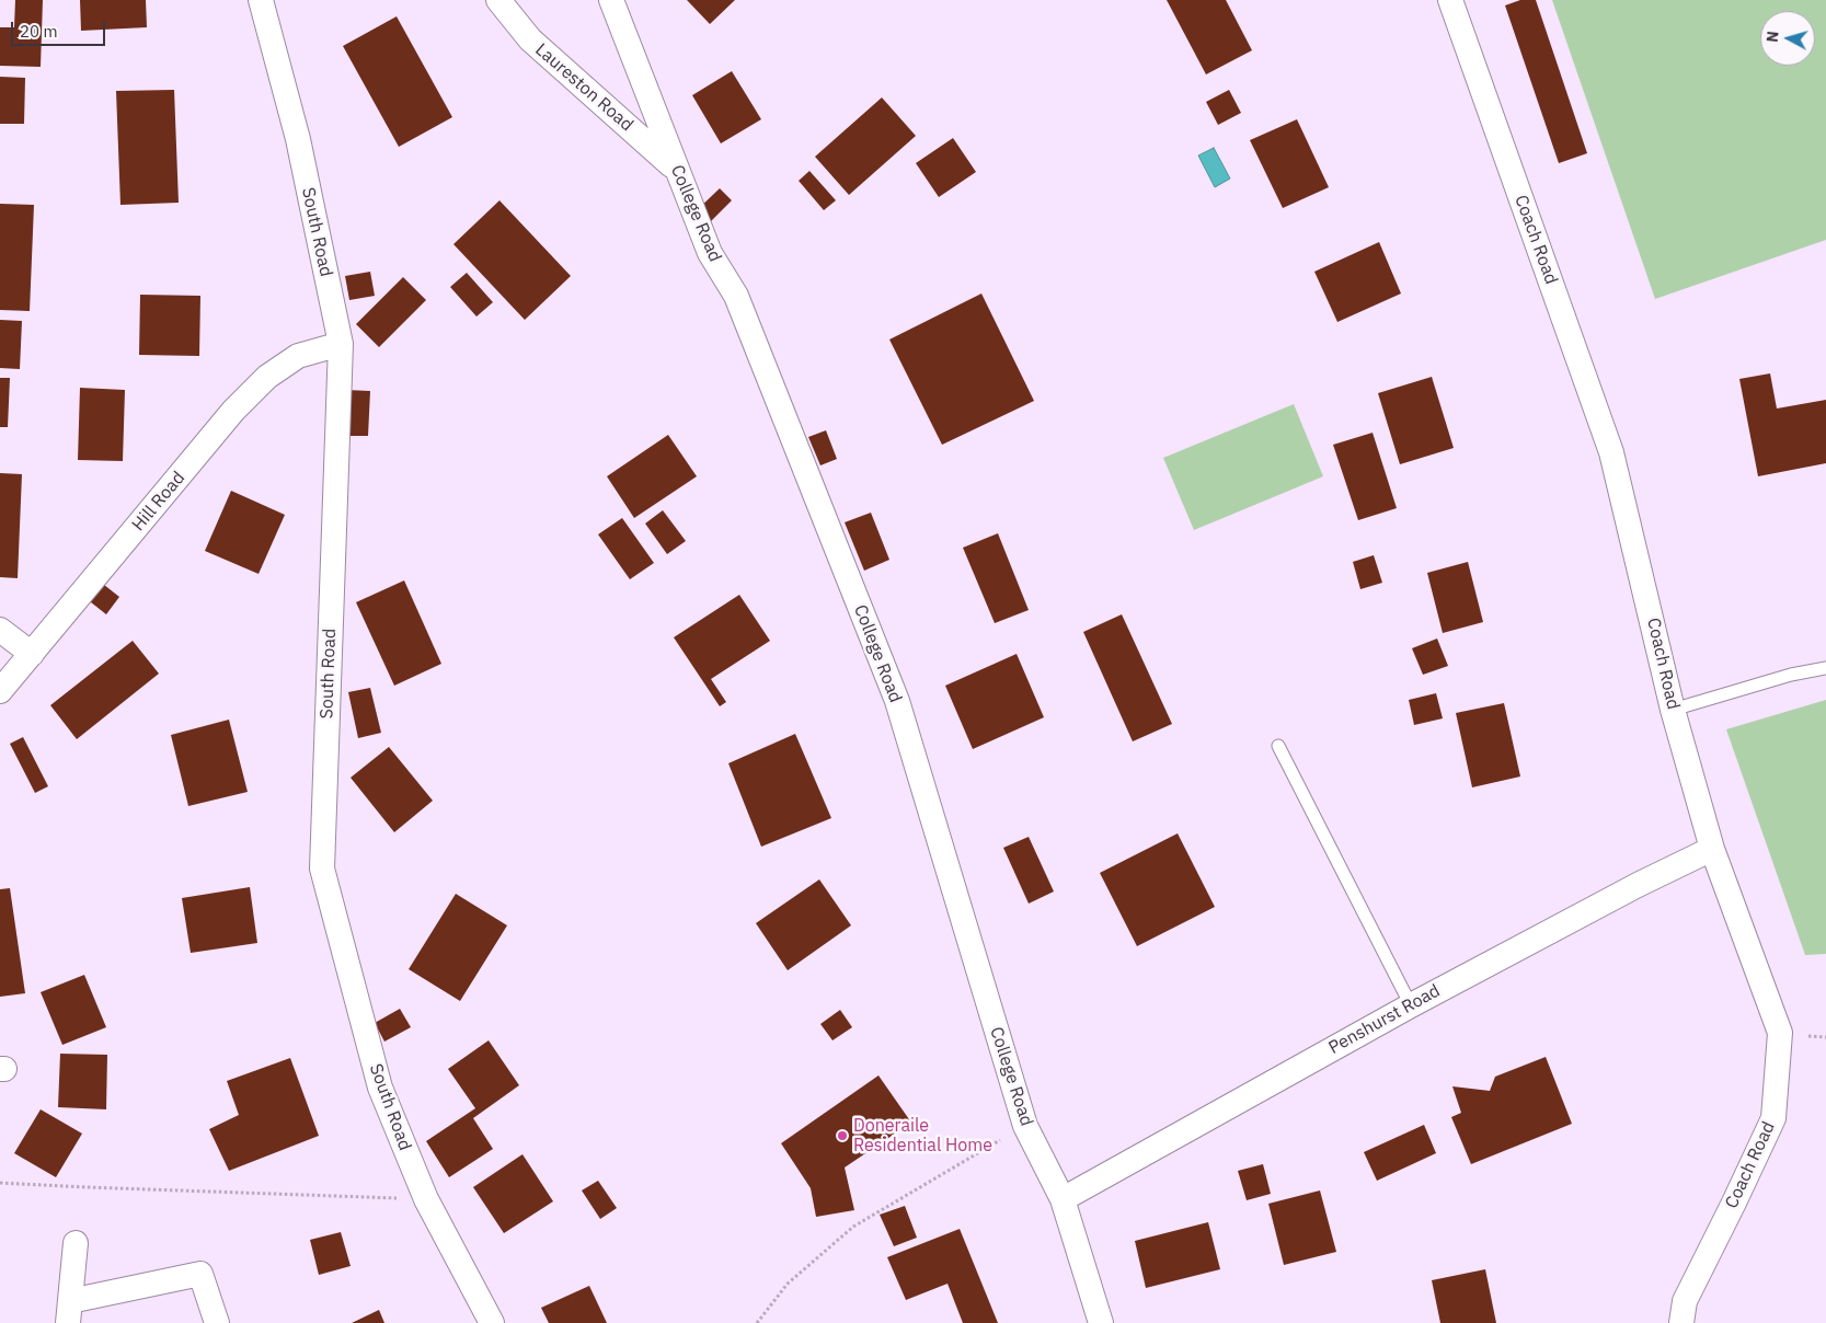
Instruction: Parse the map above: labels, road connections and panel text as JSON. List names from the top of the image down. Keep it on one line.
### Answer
{"streets":{"street":["Laureston Road","College Road","South Road","Coach Road","Hill Road","Penshurst Road"]},"crossings":[["Laureston Road","College Road"],["College Road","Penshurst Road"],["South Road","Hill Road"],["Coach Road","Penshurst Road"]],"places":["Doneraile Residential Home"],"scale_bar":"20 m","north":"left"}
